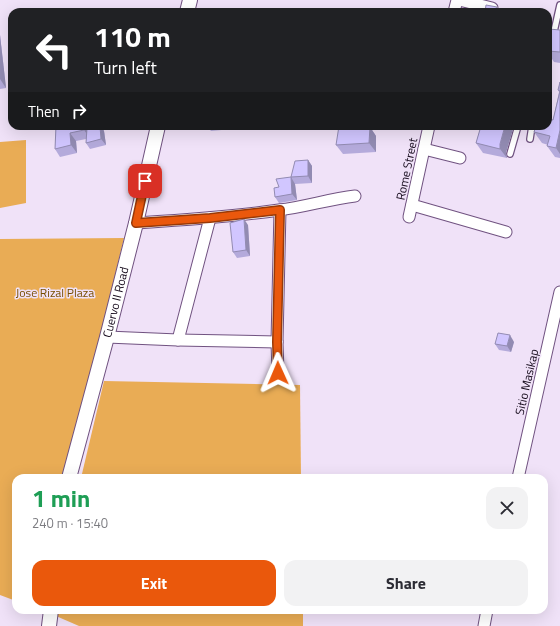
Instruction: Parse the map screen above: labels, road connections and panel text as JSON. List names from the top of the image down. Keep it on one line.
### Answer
{"streets":{"street":["Rome Street","Cuervo II Road","Sitio Masikap"]},"parks":["Jose Rizal Plaza"],"page":{"turn":["110 m","Turn left"],"then":"Then","heading":["1 min","240 m · 15:40"],"buttons":["Exit","Share"]}}
